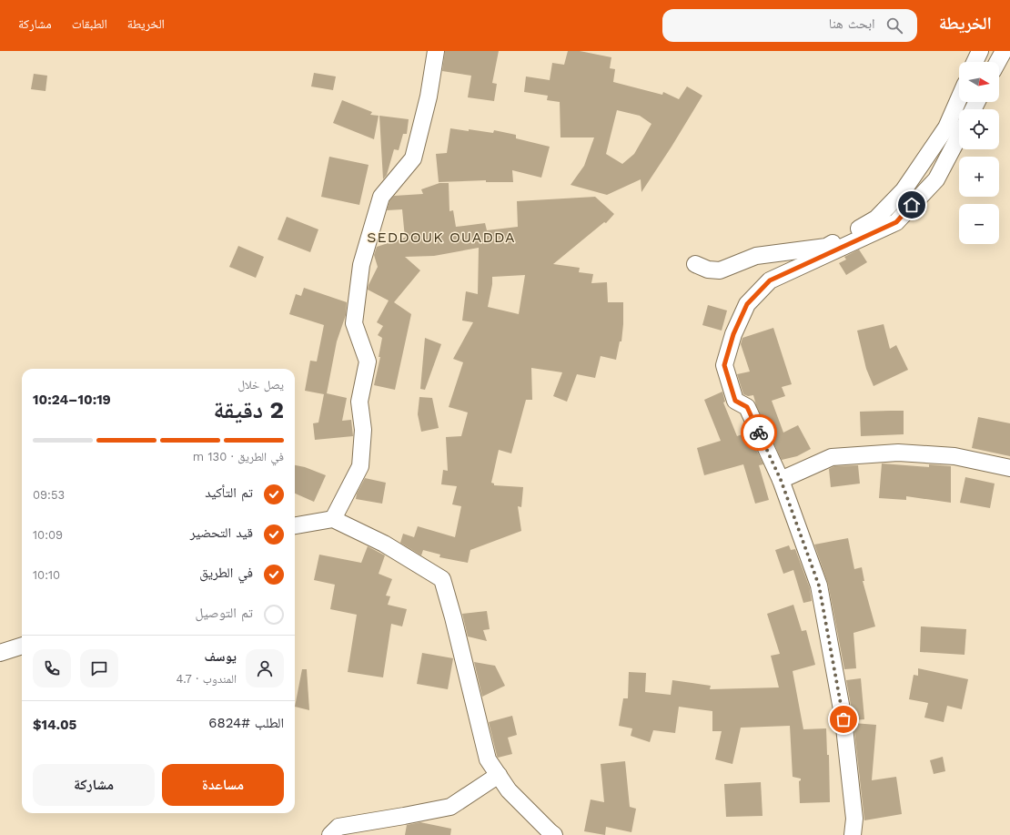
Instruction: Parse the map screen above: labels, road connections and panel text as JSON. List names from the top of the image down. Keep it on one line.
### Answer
{"districts":["SEDDOUK OUADDA"],"north":"right","page":{"header":"الخريطة","search":"ابحث هنا","nav":["الخريطة","الطبقات","مشاركة"],"map_buttons":["+","−"],"heading":["2 دقيقة","يصل خلال","10:19–10:24"],"panel":["يوسف","المندوب · 4.7","الطلب #6824","$14.05"],"bar":"في الطريق · 130 m","list":[["تم التأكيد","09:53"],["قيد التحضير","10:09"],["في الطريق","10:10"],"تم التوصيل"],"buttons":["مساعدة","مشاركة"]}}
